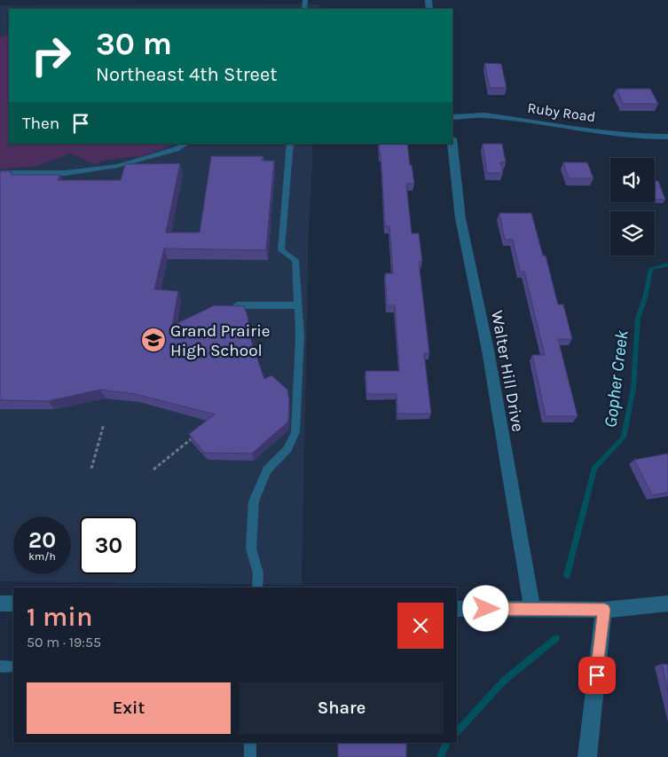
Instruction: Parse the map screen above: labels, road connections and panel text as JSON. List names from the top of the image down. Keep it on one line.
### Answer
{"streets":{"street":["Ruby Road","Walter Hill Drive"]},"water":["Gopher Creek"],"places":{"school or university":["Grand Prairie High School"]},"page":{"turn":["30 m","Northeast 4th Street"],"then":"Then","speed":"20 km/h","limit":"30","heading":["1 min","50 m · 19:55"],"buttons":["Exit","Share"]}}
